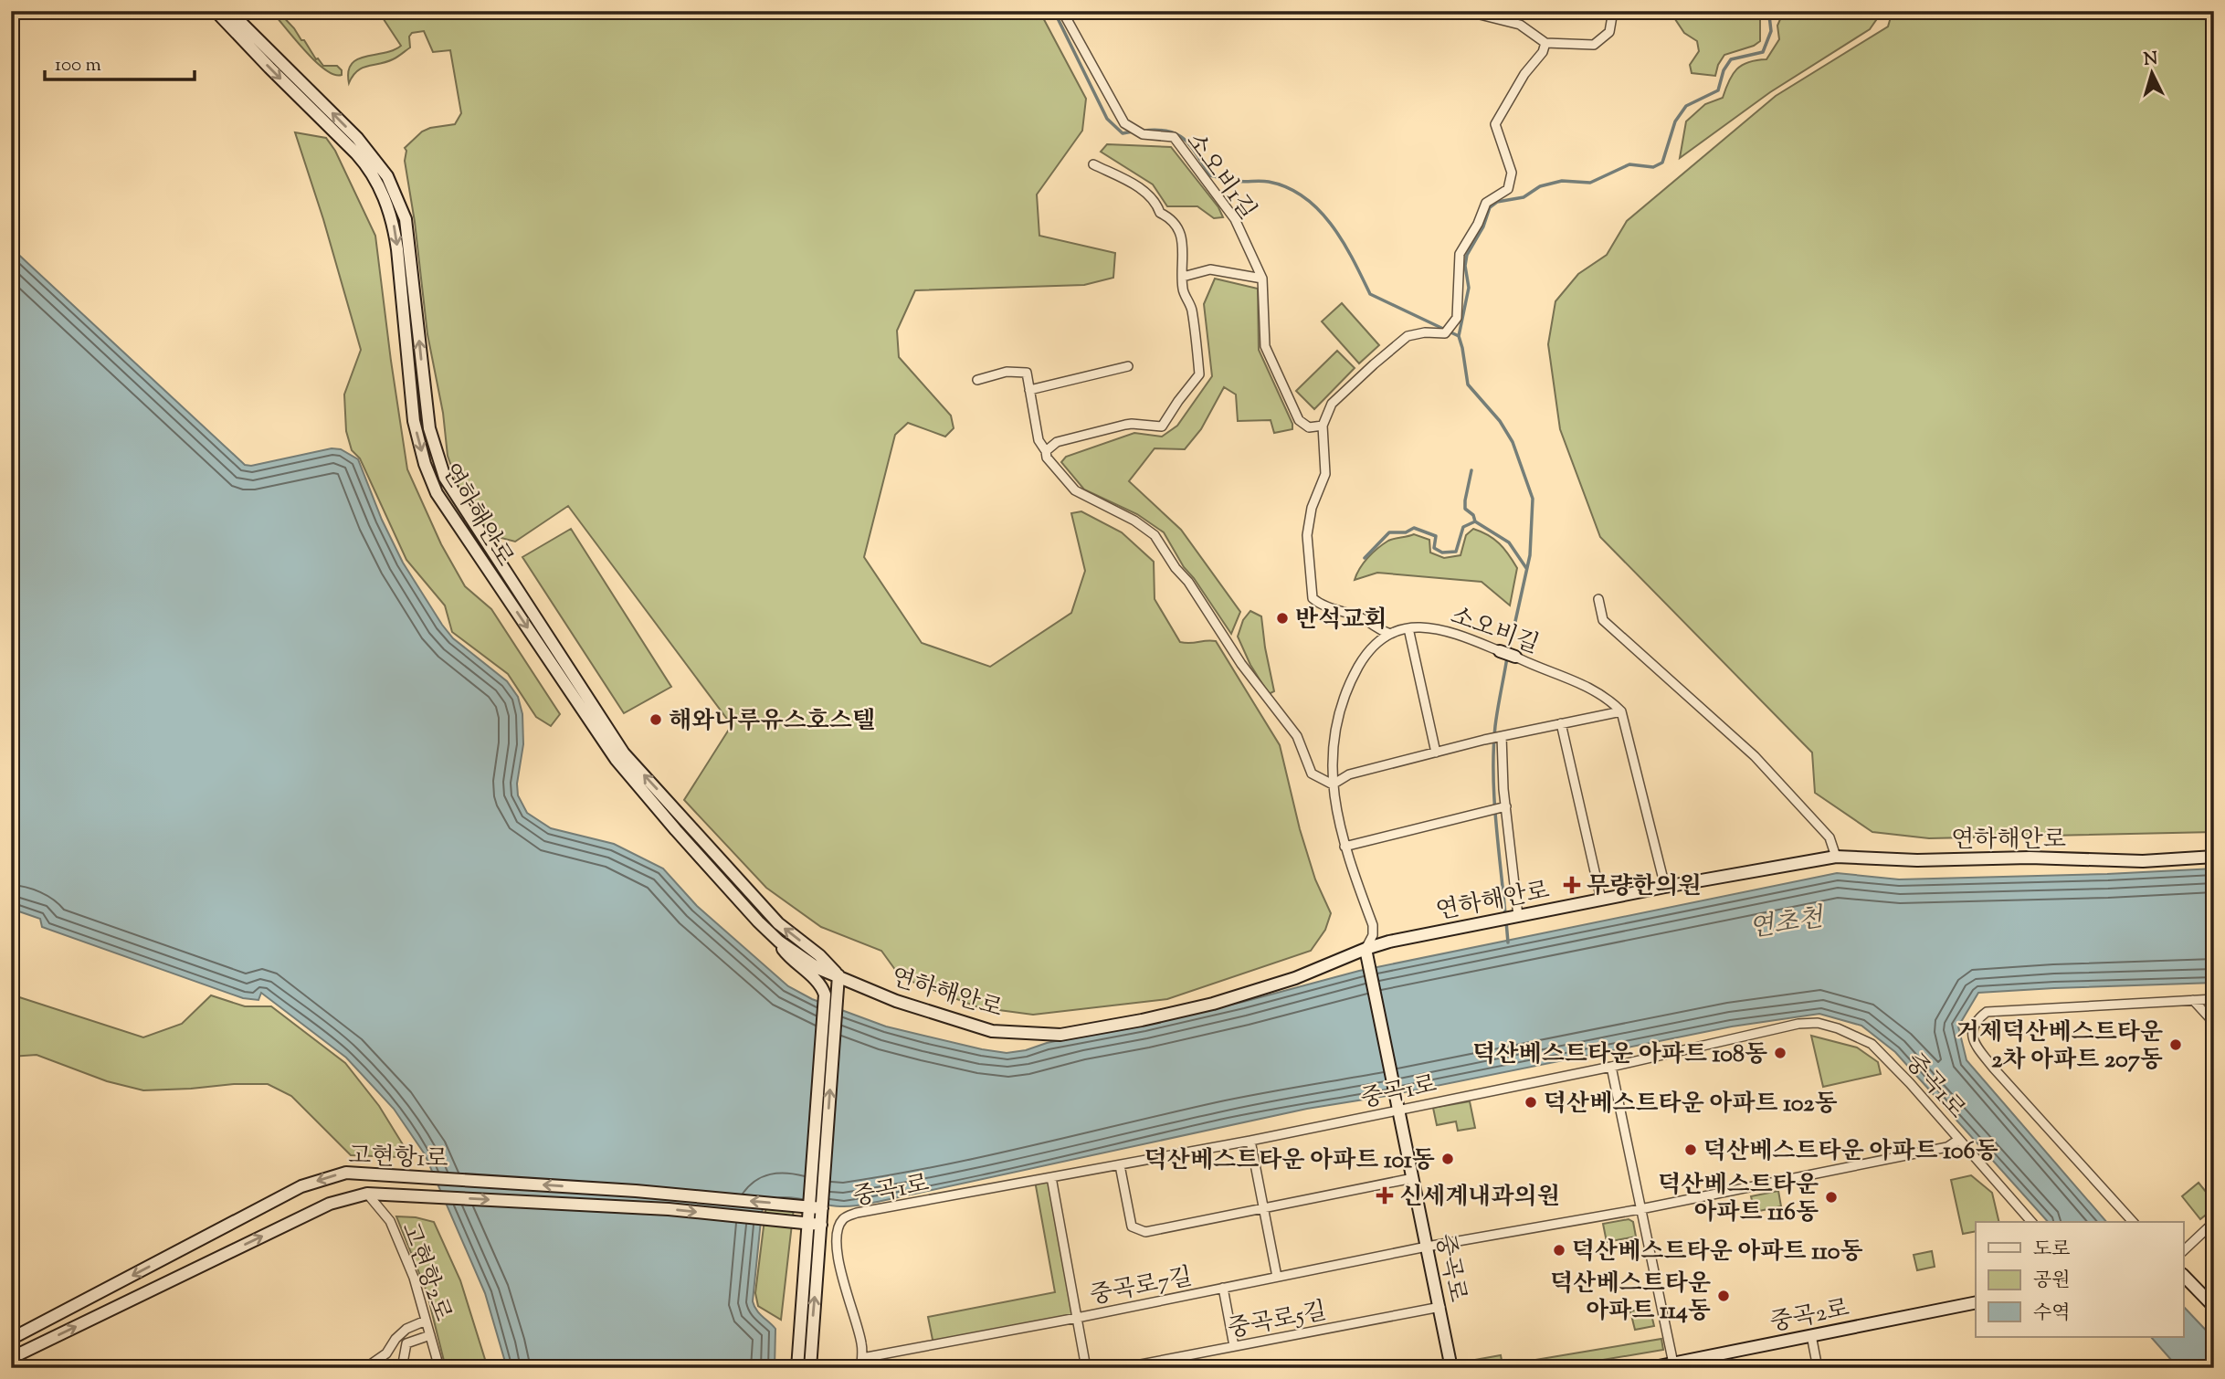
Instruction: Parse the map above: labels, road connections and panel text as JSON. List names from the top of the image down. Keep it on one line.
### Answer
{"streets":{"street":["소오비1길","연하해안로","소오비길","중곡1로","고현항1로","중곡로","고현항2로","중곡로7길","중곡2로","중곡로5길"]},"crossings":[["연하해안로","소오비길"],["연하해안로","중곡로"],["소오비길","중곡로"],["중곡1로","중곡로"],["중곡1로","중곡로7길"],["고현항1로","고현항2로"],["중곡로","중곡로7길"],["중곡로","중곡로5길"]],"water":["연초천"],"places":{"other":["반석교회","해와나루유스호스텔","거제덕산베스트타운 2차 아파트 207동","덕산베스트타운 아파트 108동","덕산베스트타운 아파트 102동","덕산베스트타운 아파트 106동","덕산베스트타운 아파트 101동","덕산베스트타운 아파트 116동","덕산베스트타운 아파트 110동","덕산베스트타운 아파트 114동"],"health":["무량한의원","신세계내과의원"]},"legend":["도로","공원","수역"],"scale_bar":"100 m","north":"top"}
